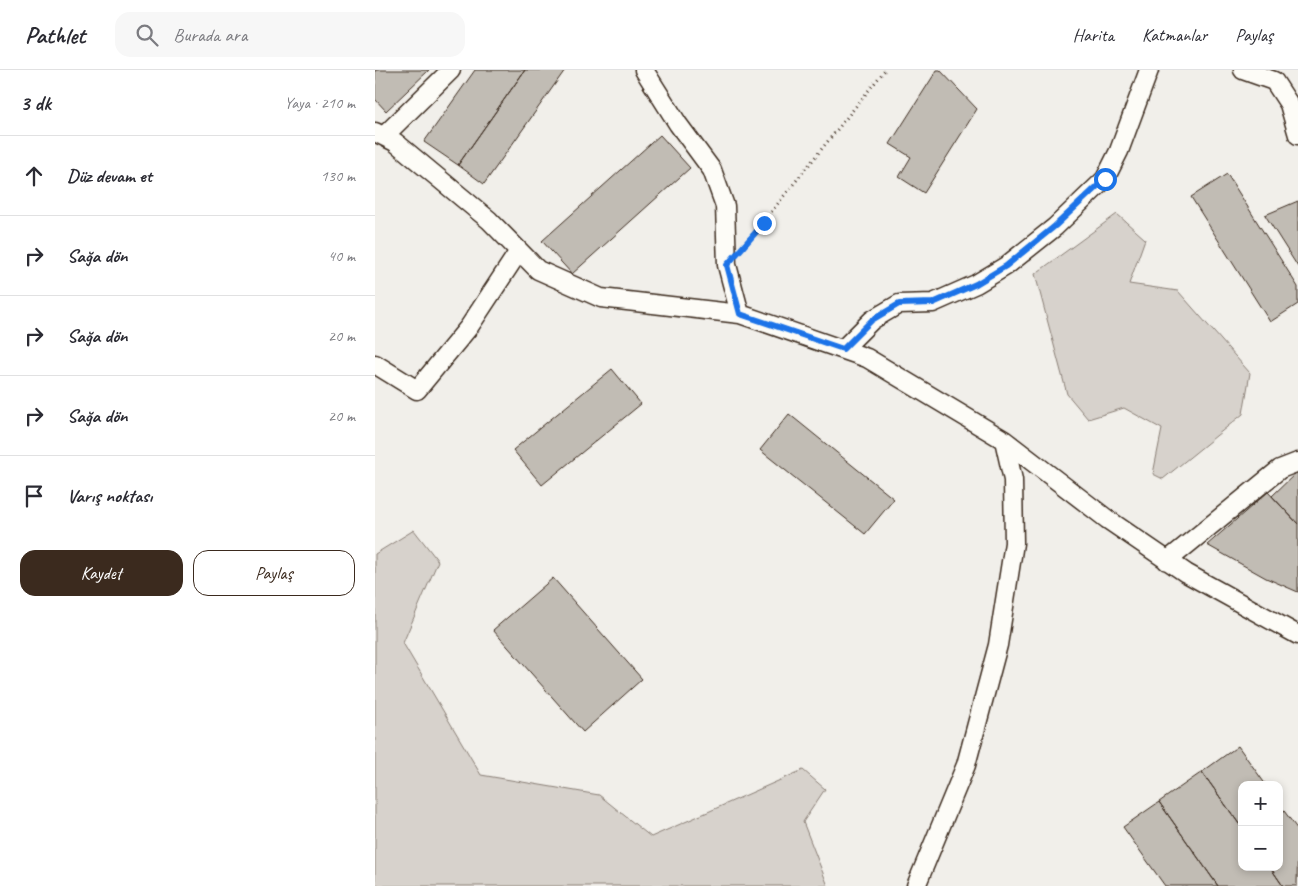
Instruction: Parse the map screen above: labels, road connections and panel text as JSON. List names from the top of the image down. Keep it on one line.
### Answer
{"page":{"header":"Pathlet","search":"Burada ara","nav":["Harita","Katmanlar","Paylaş"],"heading":["3 dk","Yaya · 210 m"],"list":[["Düz devam et","130 m"],["Sağa dön","40 m"],["Sağa dön","20 m"],["Sağa dön","20 m"],"Varış noktası"],"buttons":["Kaydet","Paylaş"],"map_buttons":["+","−"]}}
